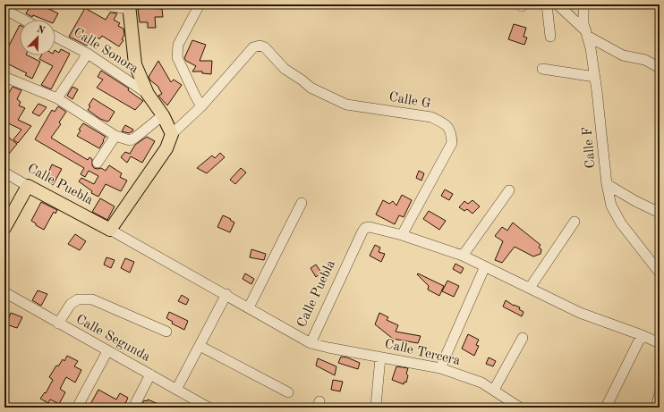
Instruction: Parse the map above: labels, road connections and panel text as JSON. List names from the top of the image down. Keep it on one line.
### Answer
{"streets":{"main road":["Calle Puebla"],"street":["Calle Sonora","Calle G","Calle F","Calle Segunda","Calle Tercera"]},"crossings":[["Calle G","Calle Puebla"],["Calle Puebla","Calle Tercera"]],"north":"top right"}
